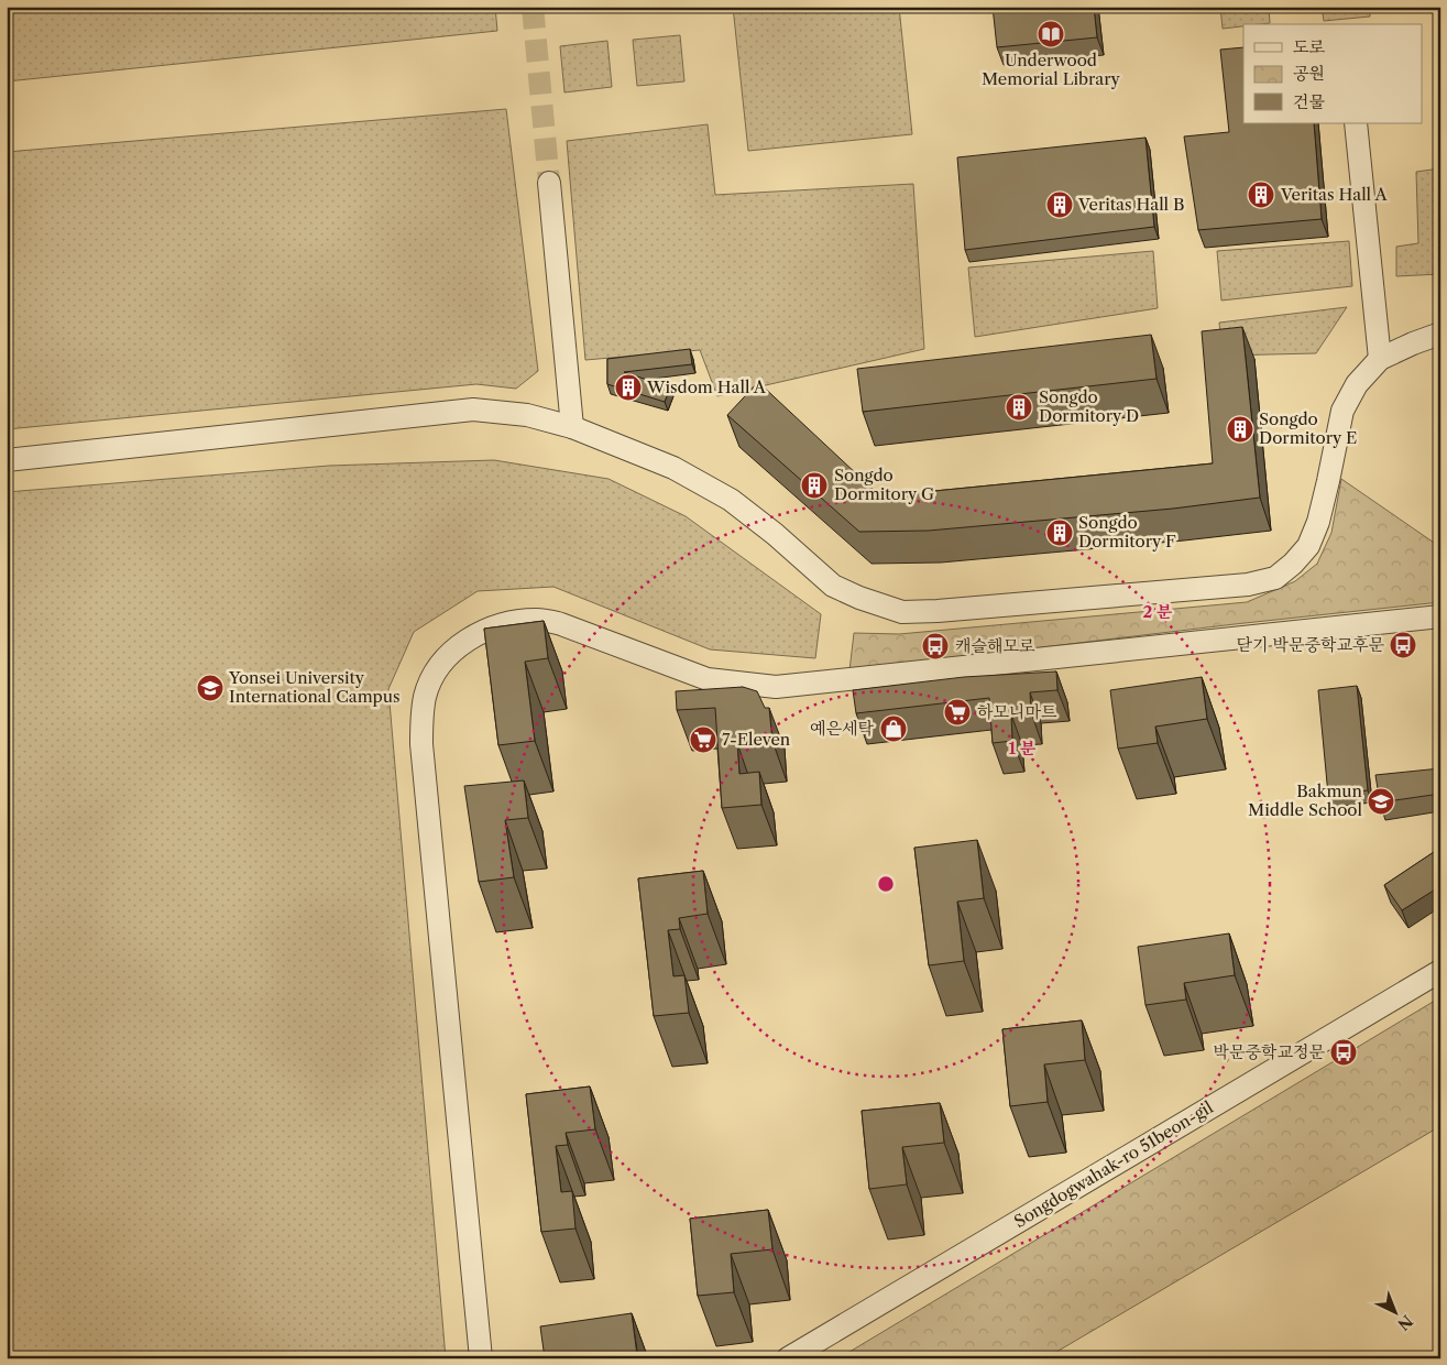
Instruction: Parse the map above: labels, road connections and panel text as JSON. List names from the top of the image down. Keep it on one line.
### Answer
{"streets":{"street":["Songdogwahak-ro 51beon-gil"]},"places":{"library":["Underwood Memorial Library"],"building":["Veritas Hall A","Veritas Hall B","Wisdom Hall A","Songdo Dormitory D","Songdo Dormitory E","Songdo Dormitory G","Songdo Dormitory F"],"bus stop":["닫기 박문중학교후문","캐슬해모로","박문중학교정문"],"school or university":["Yonsei University International Campus","Bakmun Middle School"],"supermarket":["하모니마트","7-Eleven"],"shop":["예은세탁"]},"legend":["도로","공원","건물"],"north":"bottom right","rings":["2 분","1 분"]}
